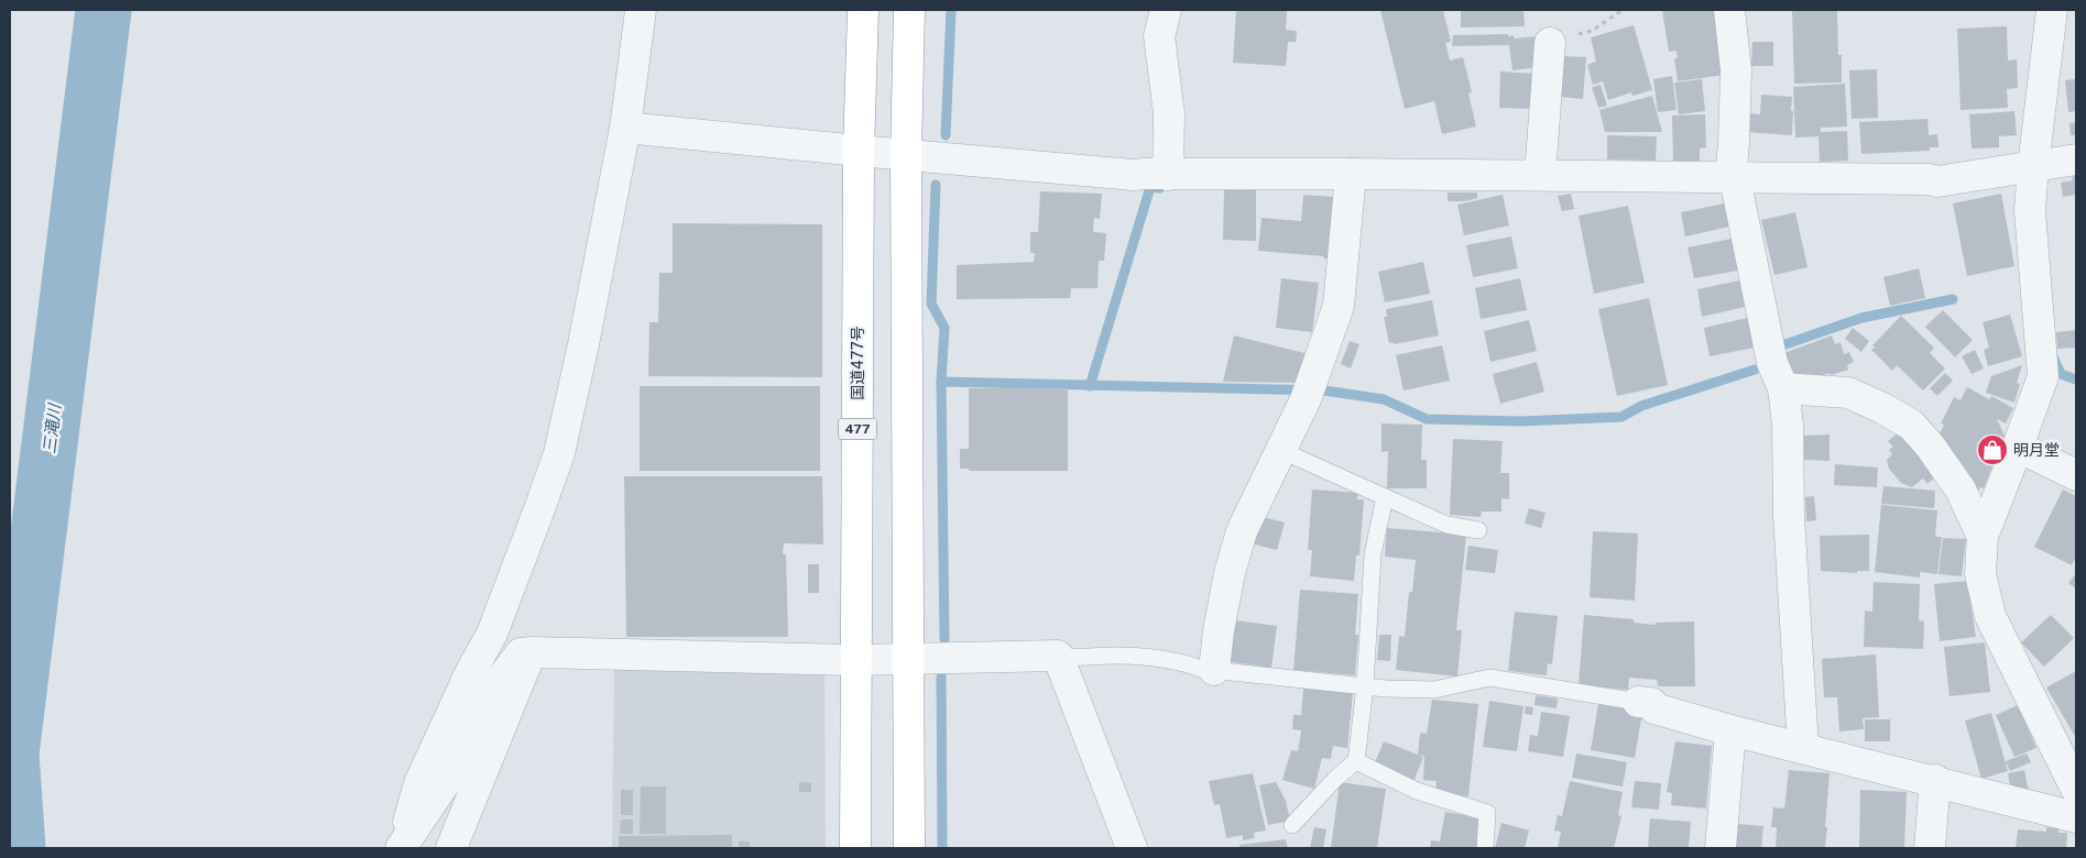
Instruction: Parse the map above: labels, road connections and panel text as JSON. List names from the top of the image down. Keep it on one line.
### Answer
{"streets":{"highway":["国道477号","477"]},"water":["三滝川"],"places":{"shop":["明月堂"]}}
